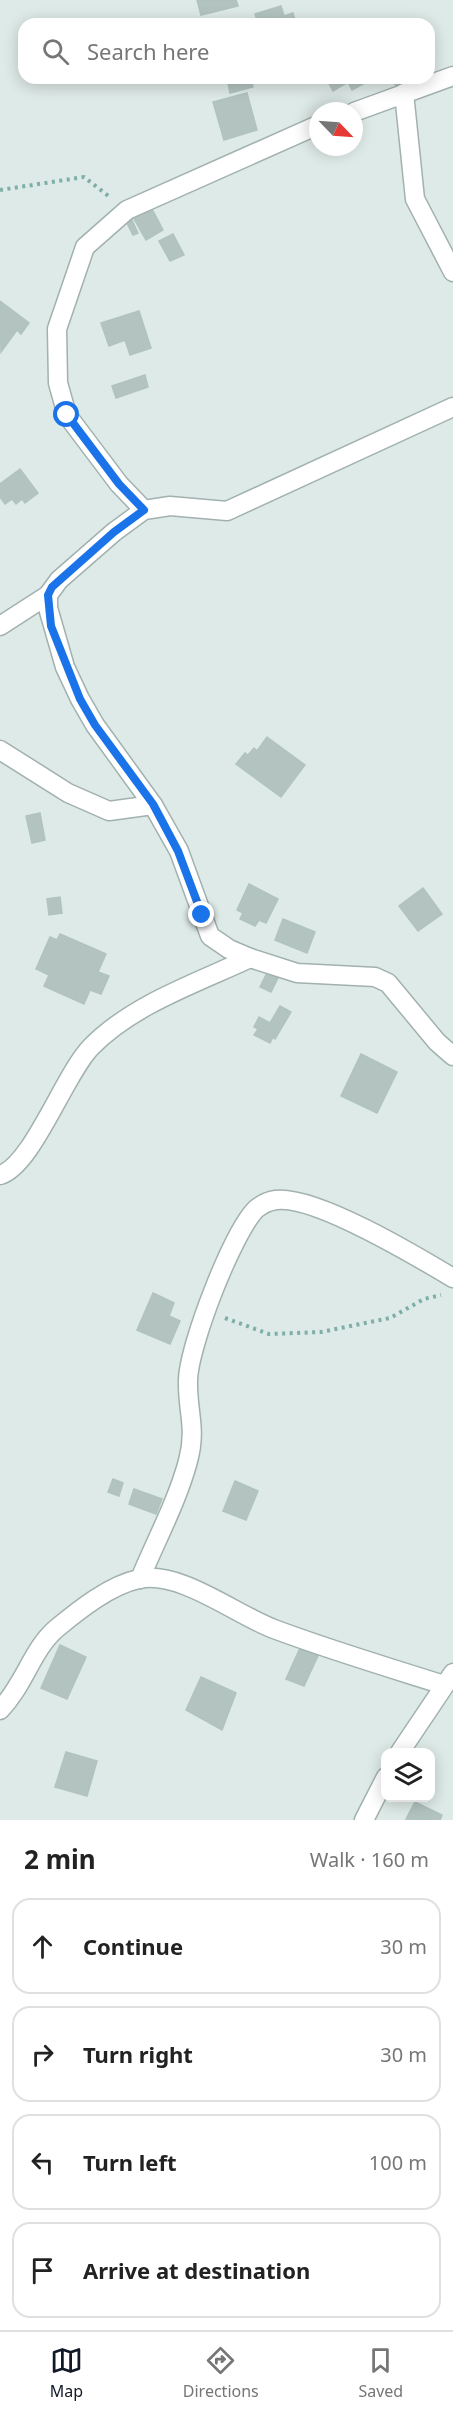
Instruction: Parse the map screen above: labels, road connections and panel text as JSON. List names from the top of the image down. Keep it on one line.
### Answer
{"north":"bottom right","page":{"search":"Search here","heading":["2 min","Walk · 160 m"],"list":[["Continue","30 m"],["Turn right","30 m"],["Turn left","100 m"],"Arrive at destination"],"nav":["Map","Directions","Saved"]}}
